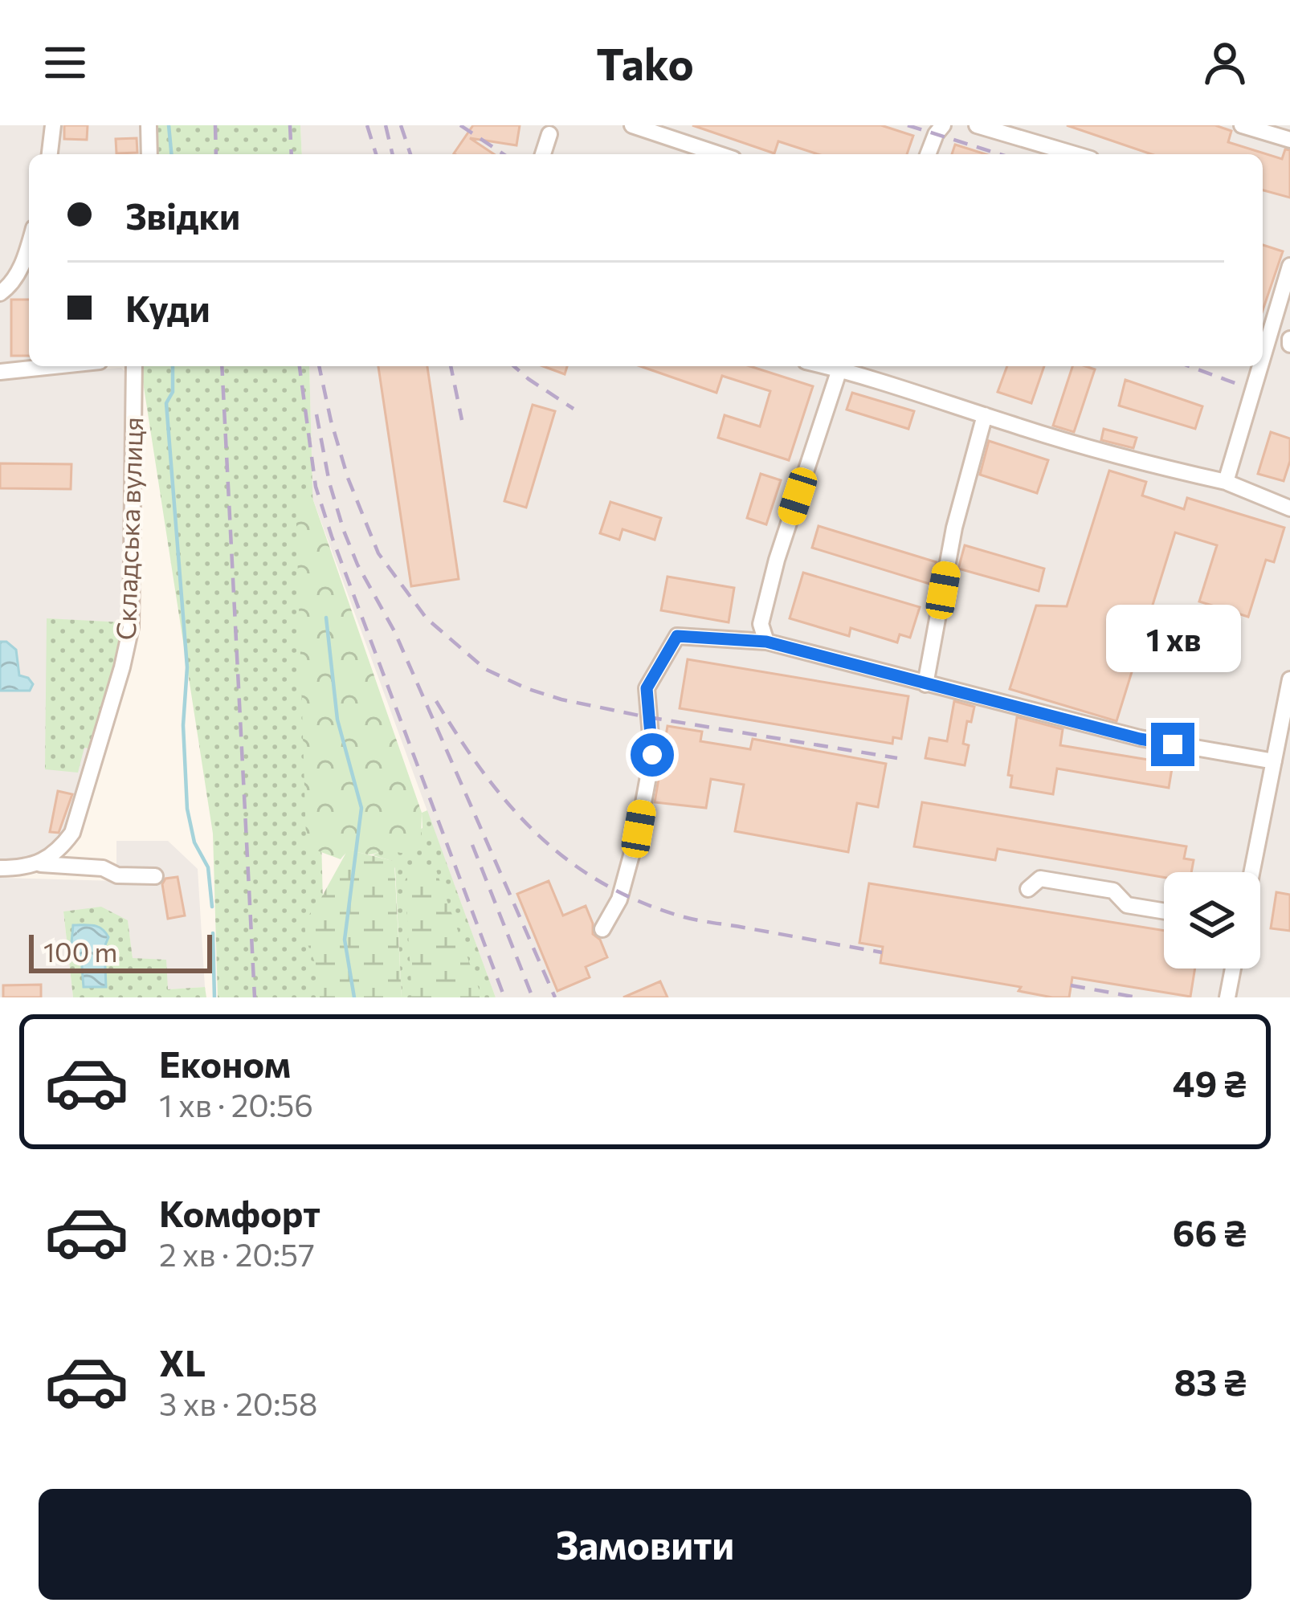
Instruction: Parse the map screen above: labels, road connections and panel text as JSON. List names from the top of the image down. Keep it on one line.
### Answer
{"streets":{"street":["Складська вулиця"]},"scale_bar":"100 m","page":{"header":"Tako","banner":["Звідки","Куди"],"bubble":"1 хв","scale":"100 m","list":[{"name":"Економ","note":"1 хв · 20:56","value":"49 ₴"},{"name":"Комфорт","note":"2 хв · 20:57","value":"66 ₴"},{"name":"XL","note":"3 хв · 20:58","value":"83 ₴"}],"buttons":"Замовити"}}
